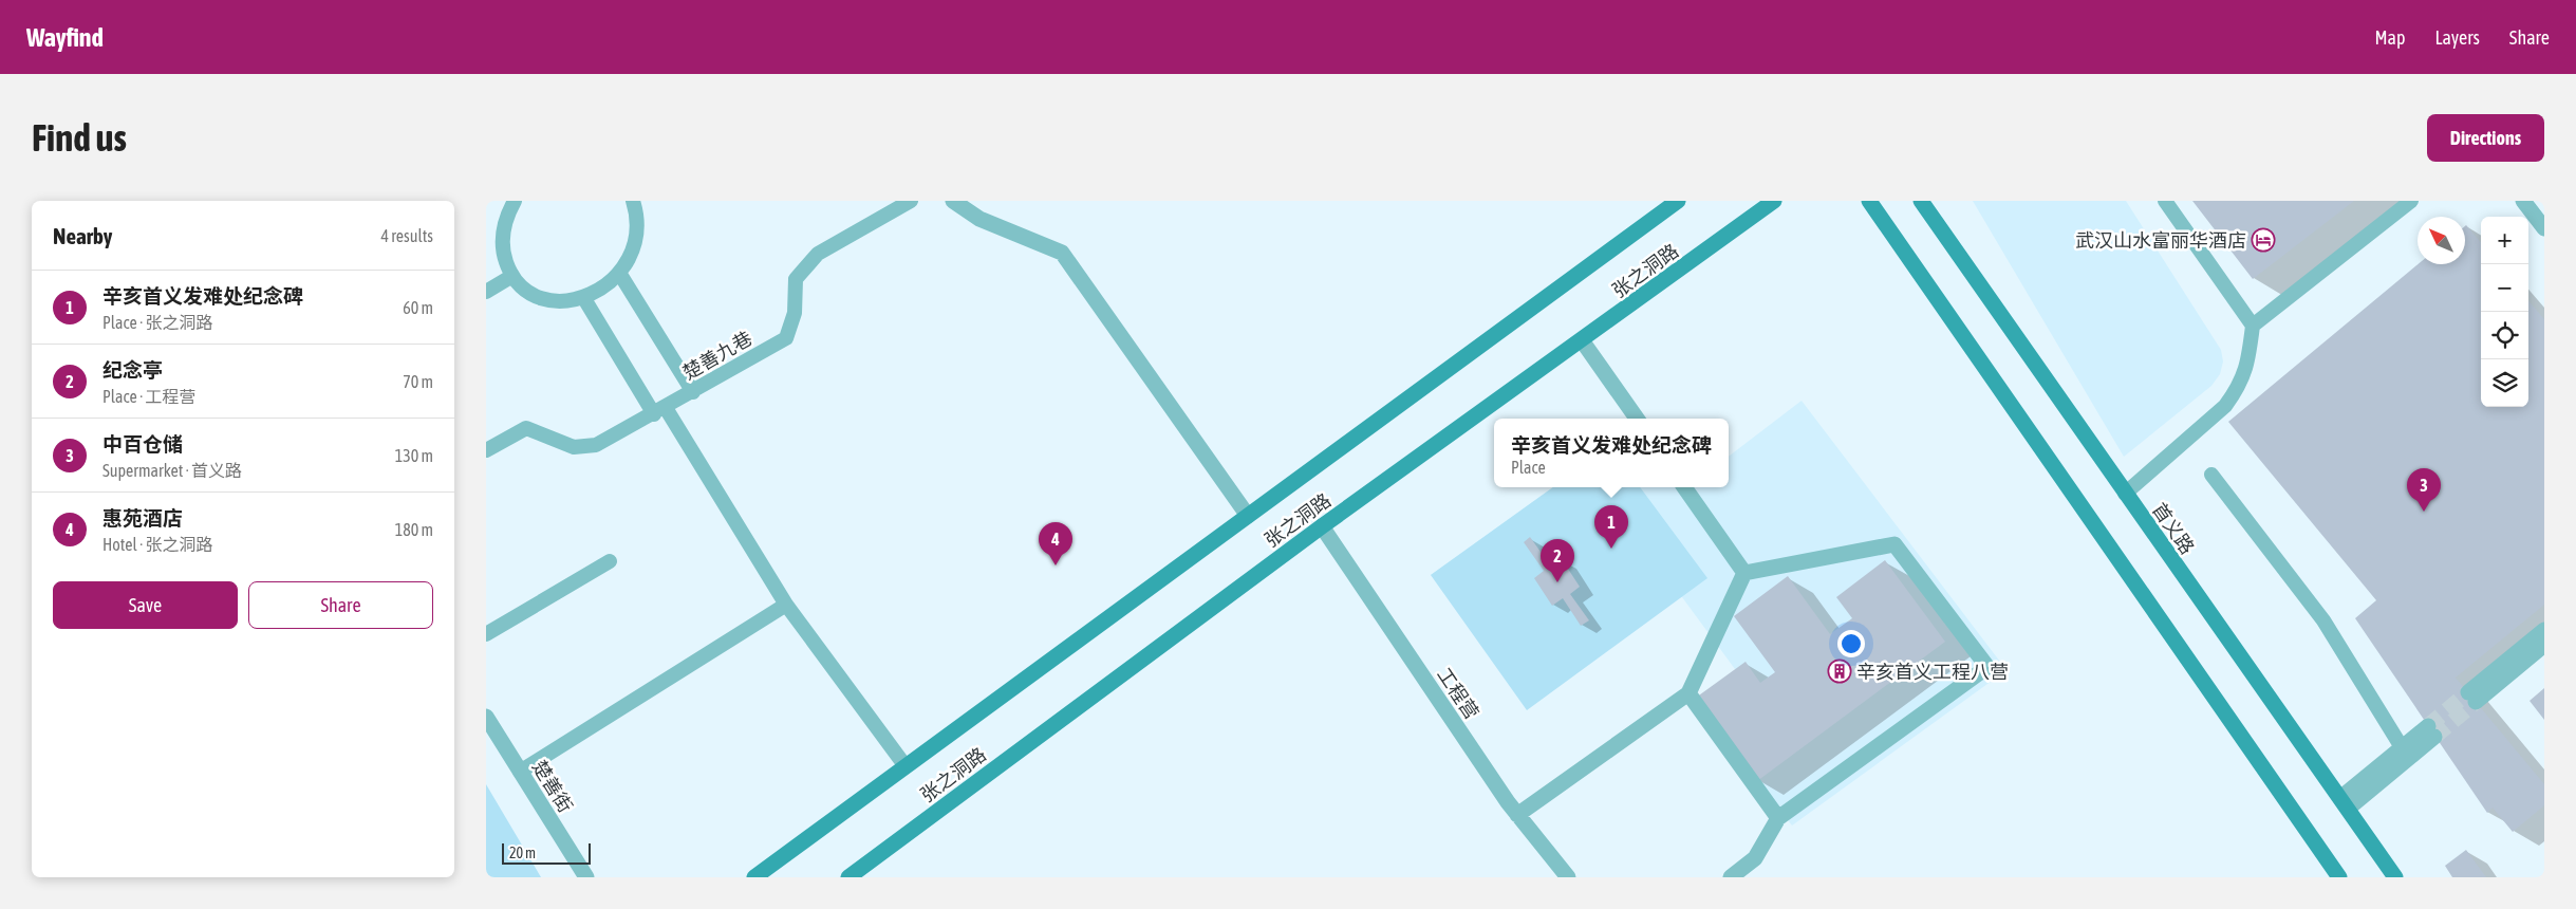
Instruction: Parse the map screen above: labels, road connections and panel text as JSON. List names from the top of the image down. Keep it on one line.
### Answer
{"streets":{"main road":["张之洞路","首义路"],"street":["工程营","楚善街"],"lane":["楚善九巷"]},"crossings":[["张之洞路","工程营"]],"places":{"hotel":["武汉山水富丽华酒店"],"building":["辛亥首义工程八营"]},"scale_bar":"20 m","north":"top left","page":{"header":"Wayfind","nav":["Map","Layers","Share"],"buttons":["Directions",["Save","Share"]],"title":"Find us","heading":["Nearby","4 results"],"map_buttons":["+","−"],"list":[{"mark":"1","name":"辛亥首义发难处纪念碑","note":"Place · 张之洞路","value":"60 m"},{"mark":"2","name":"纪念亭","note":"Place · 工程营","value":"70 m"},{"mark":"3","name":"中百仓储","note":"Supermarket · 首义路","value":"130 m"},{"mark":"4","name":"惠苑酒店","note":"Hotel · 张之洞路","value":"180 m"}],"popup":["辛亥首义发难处纪念碑","Place"],"pins":["3","1","4","2"],"scale":"20 m"}}
